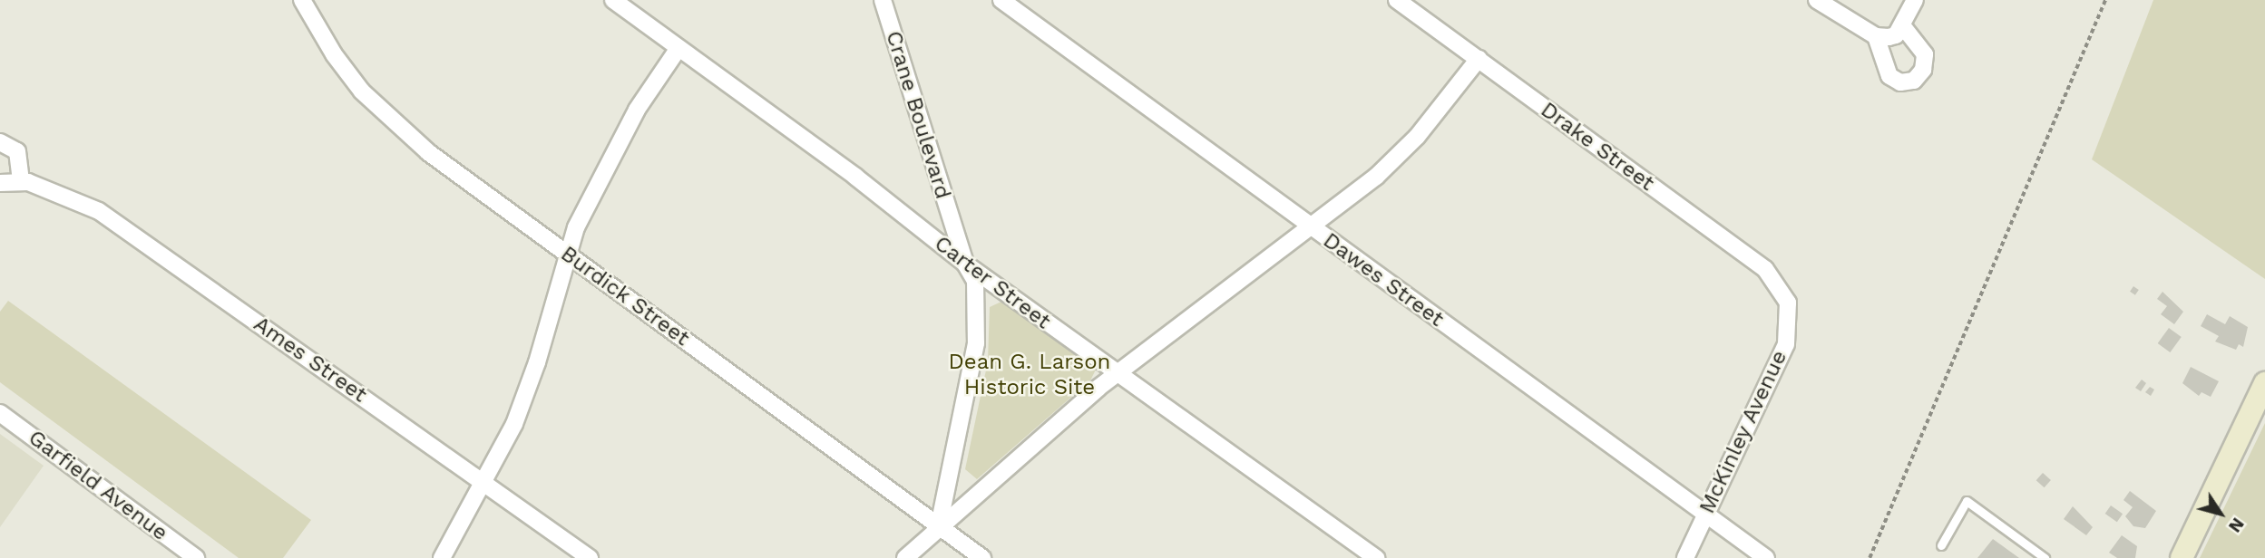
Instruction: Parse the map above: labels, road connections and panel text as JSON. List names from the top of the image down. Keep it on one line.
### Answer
{"streets":{"street":["Crane Boulevard","Drake Street","Dawes Street","Carter Street","Burdick Street","Ames Street","McKinley Avenue","Garfield Avenue"]},"crossings":[["Crane Boulevard","Carter Street"],["Crane Boulevard","Burdick Street"],["Drake Street","McKinley Avenue"],["Dawes Street","McKinley Avenue"]],"parks":["Dean G. Larson Historic Site"],"north":"bottom right"}
